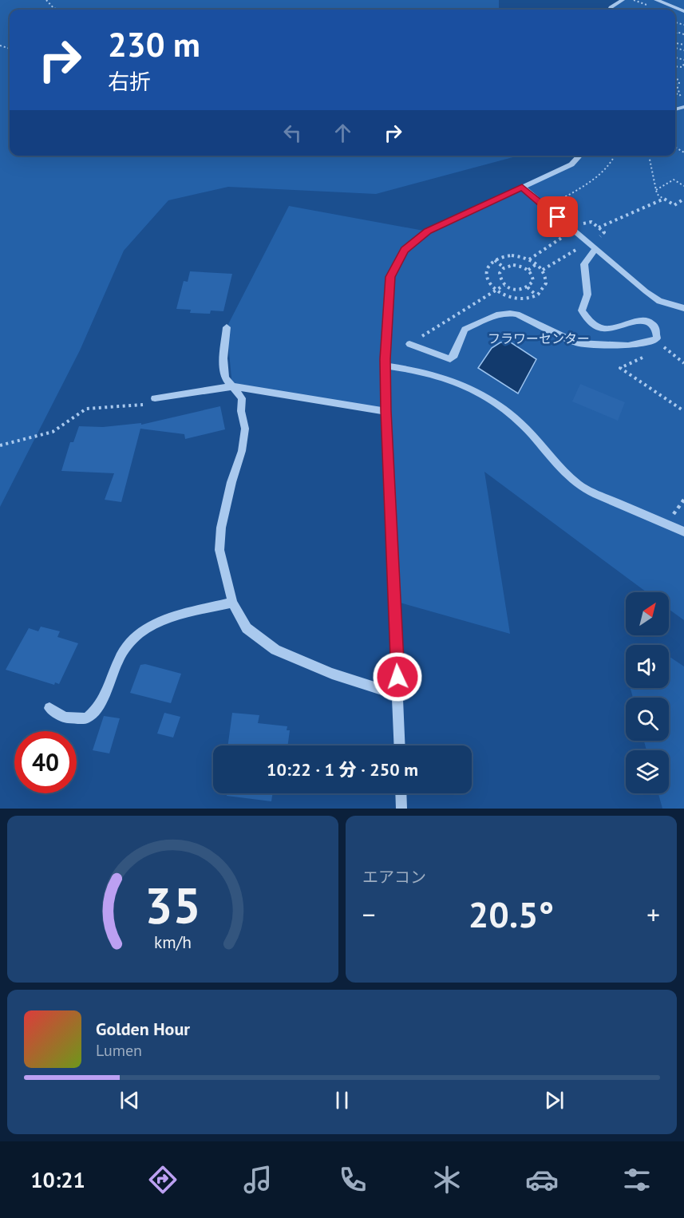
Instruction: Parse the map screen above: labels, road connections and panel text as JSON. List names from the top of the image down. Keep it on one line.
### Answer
{"parks":["フラワーセンター"],"north":"top right","page":{"turn":["230 m","右折"],"limit":"40","trip":"10:22 · 1 分 · 250 m","tile":"エアコン","heat":["−","20.5°","+"],"song":["Golden Hour","Lumen"],"tabs":"10:21","gauge":["35","km/h"]}}
